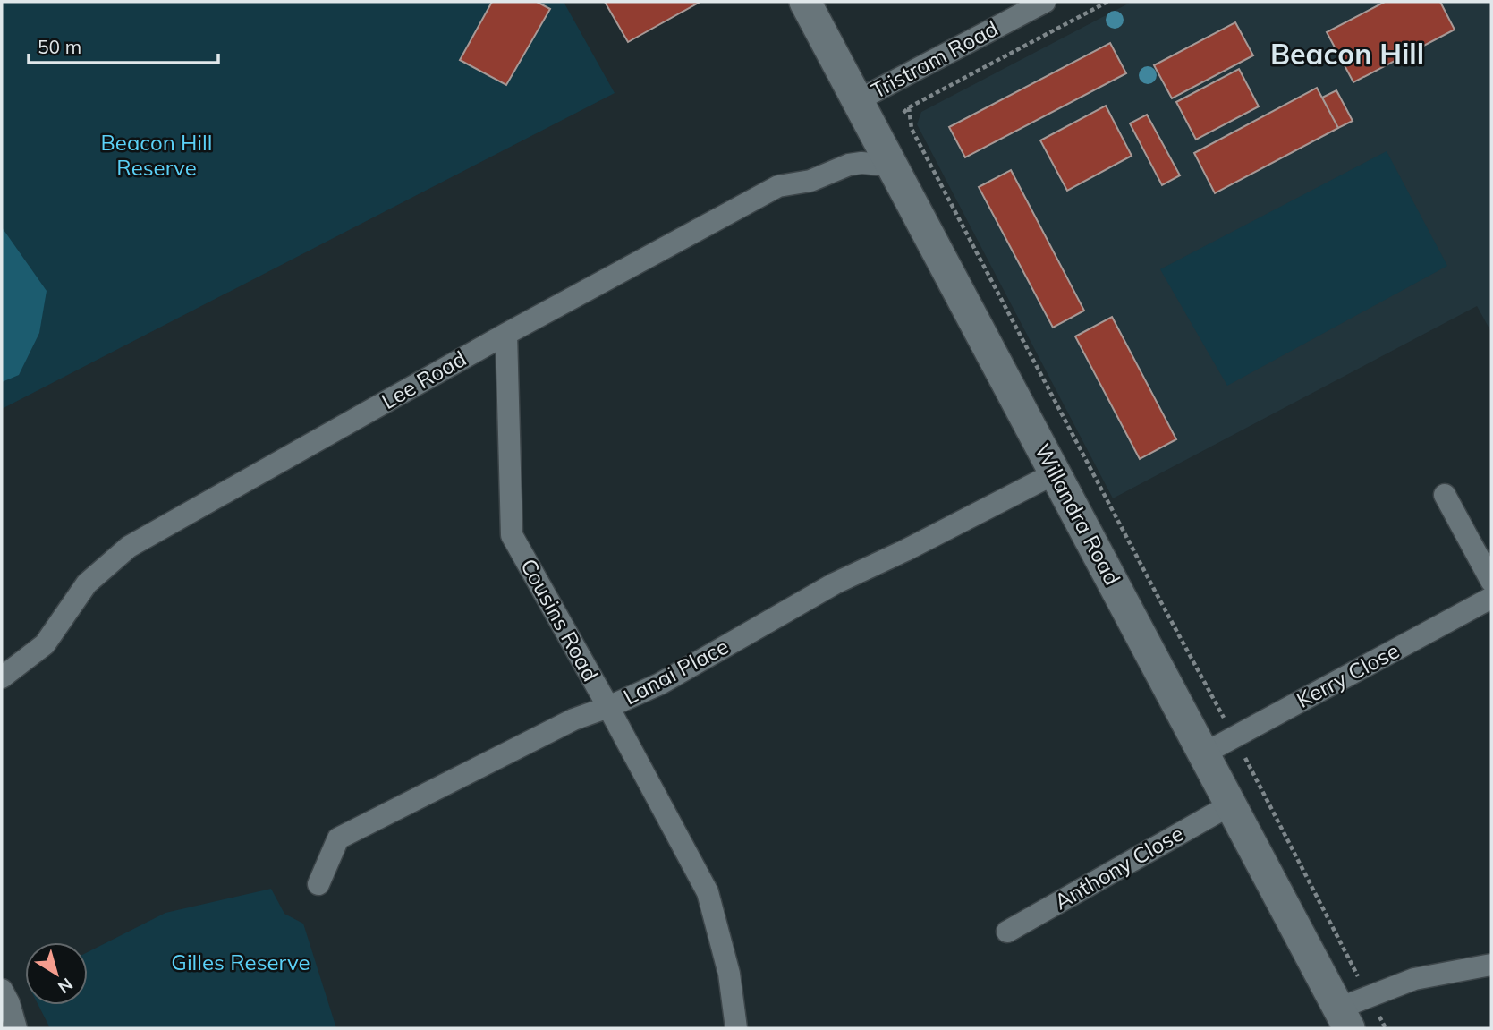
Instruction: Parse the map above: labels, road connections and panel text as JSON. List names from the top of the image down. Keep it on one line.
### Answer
{"streets":{"main road":["Willandra Road"],"street":["Tristram Road","Lee Road","Cousins Road","Lanai Place","Kerry Close","Anthony Close"]},"crossings":[["Tristram Road","Willandra Road"],["Lee Road","Willandra Road"],["Lee Road","Cousins Road"],["Willandra Road","Lanai Place"],["Willandra Road","Kerry Close"],["Willandra Road","Anthony Close"],["Cousins Road","Lanai Place"]],"districts":["Beacon Hill"],"parks":["Beacon Hill Reserve","Gilles Reserve"],"scale_bar":"50 m","north":"bottom right"}
